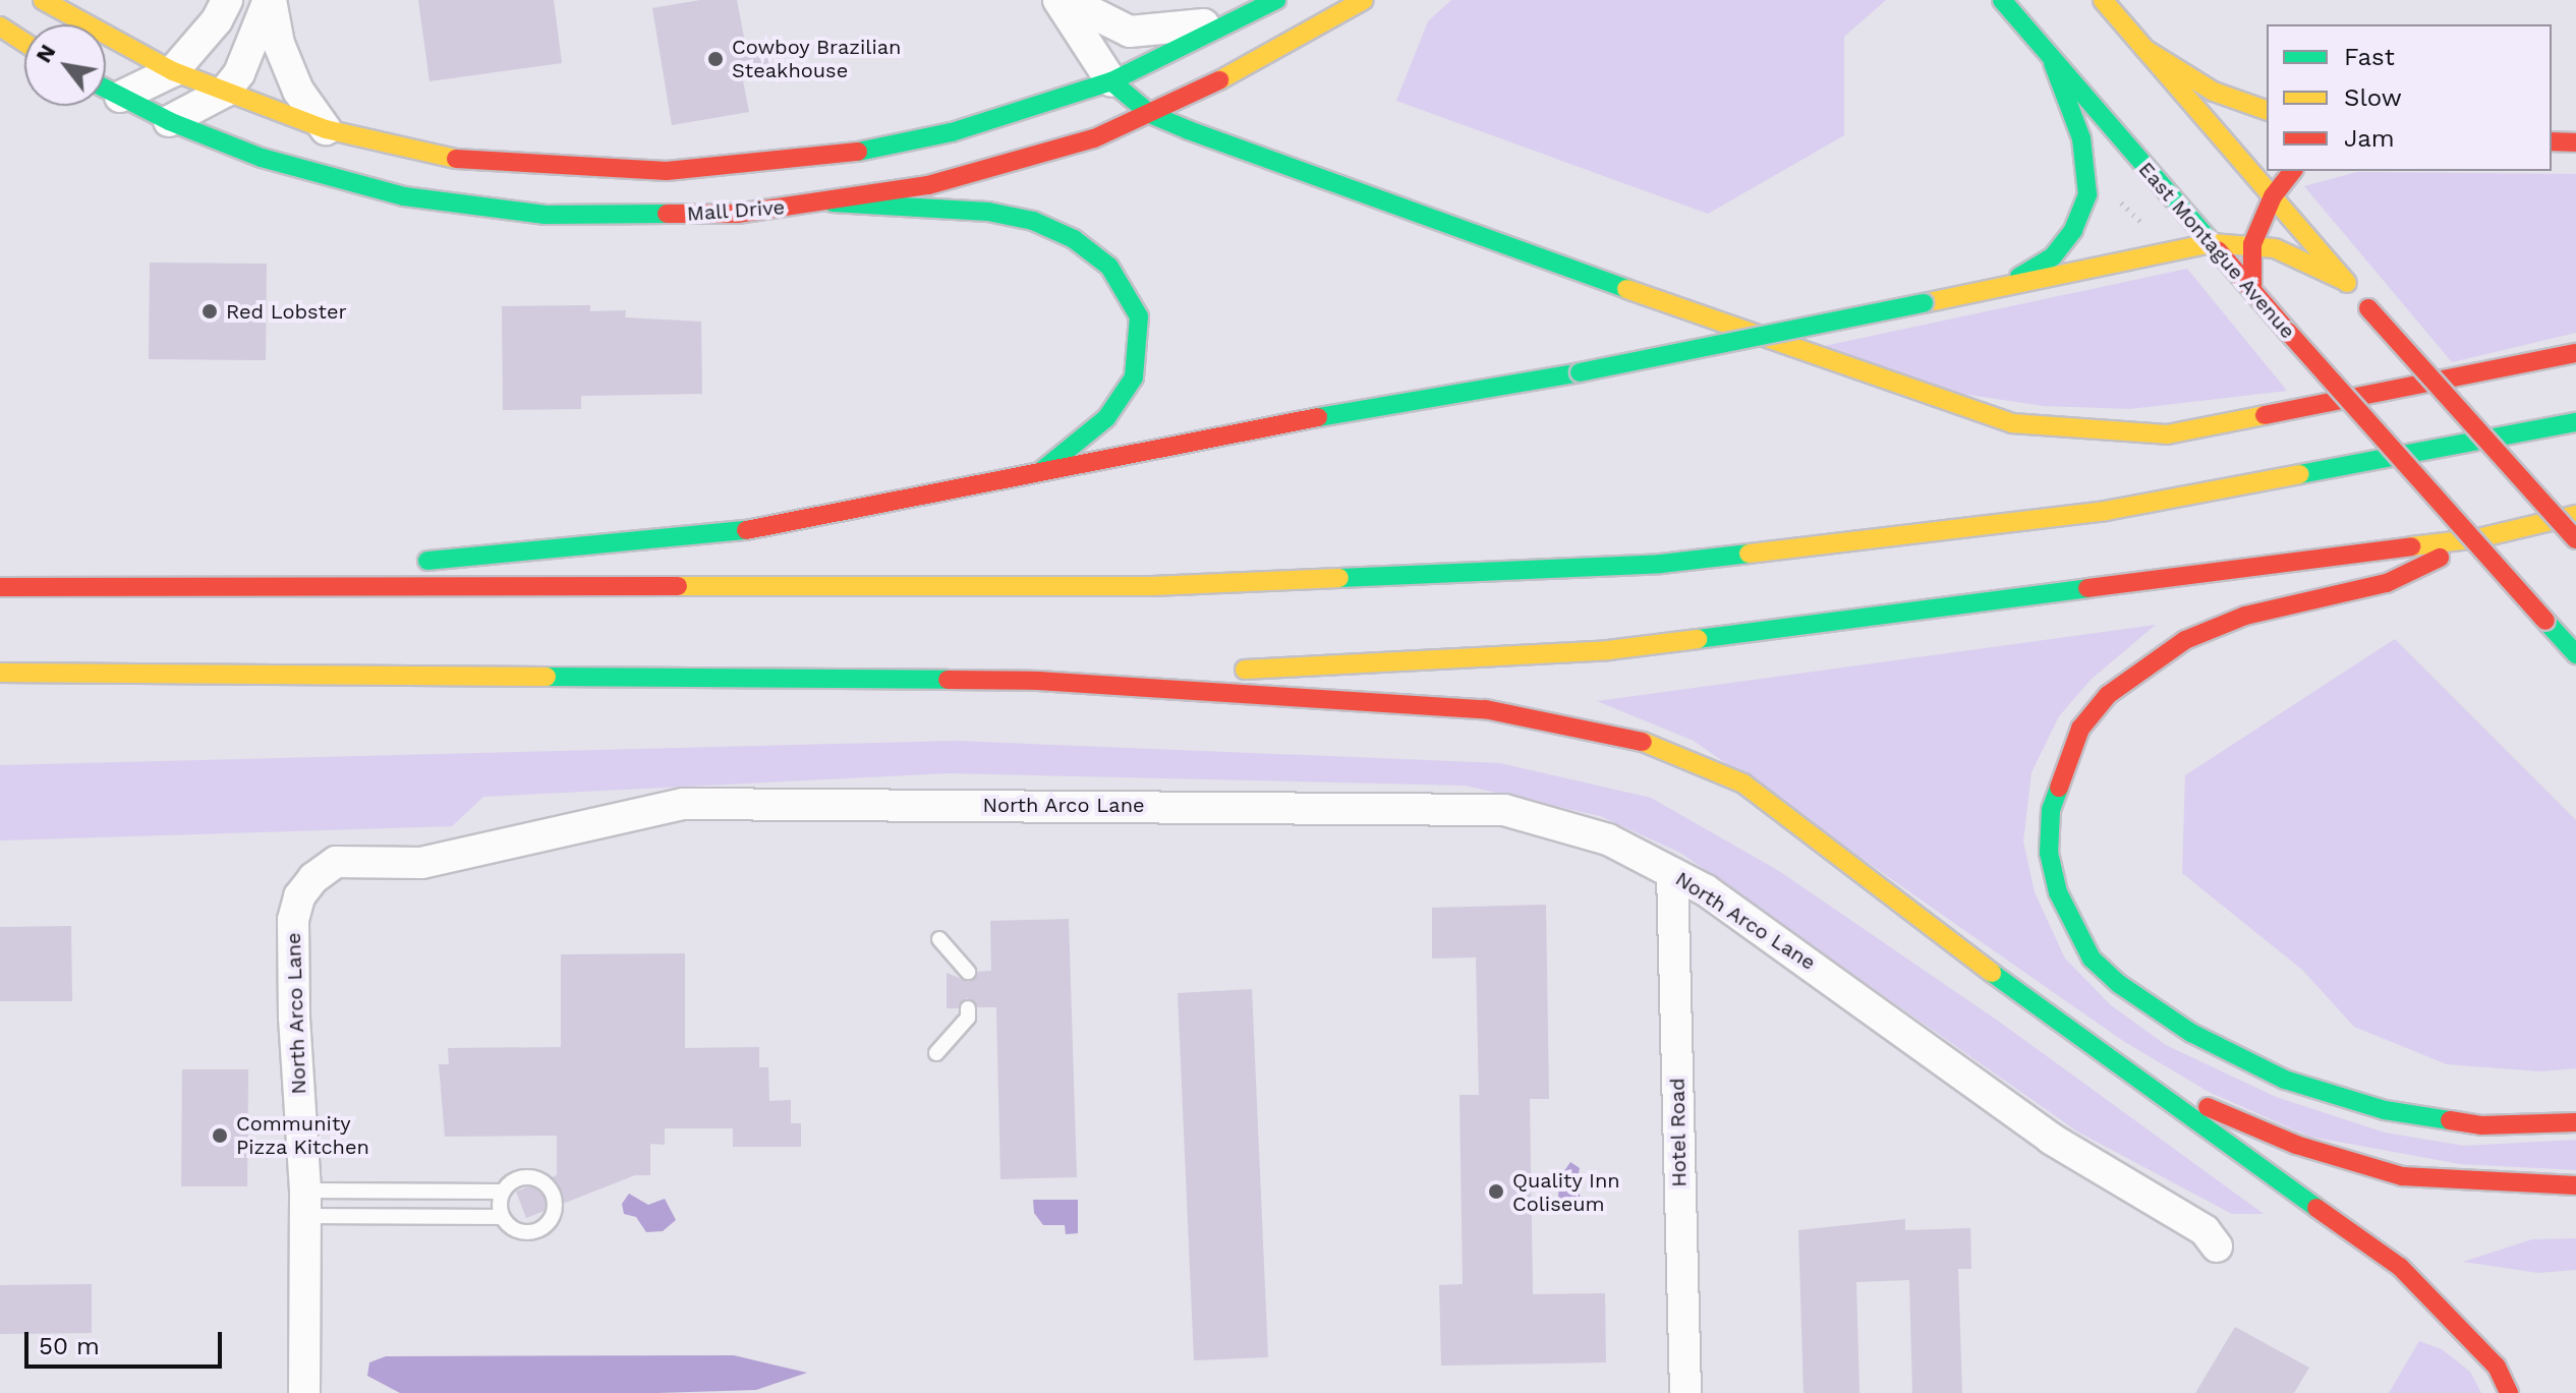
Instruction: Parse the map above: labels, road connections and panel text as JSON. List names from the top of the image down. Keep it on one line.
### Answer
{"streets":{"main road":["Mall Drive","East Montague Avenue"],"street":["North Arco Lane","Hotel Road"]},"crossings":[["North Arco Lane","Hotel Road"]],"places":["Cowboy Brazilian Steakhouse","Red Lobster","Community Pizza Kitchen","Quality Inn Coliseum"],"legend":["Fast","Slow","Jam"],"scale_bar":"50 m","north":"top left"}
